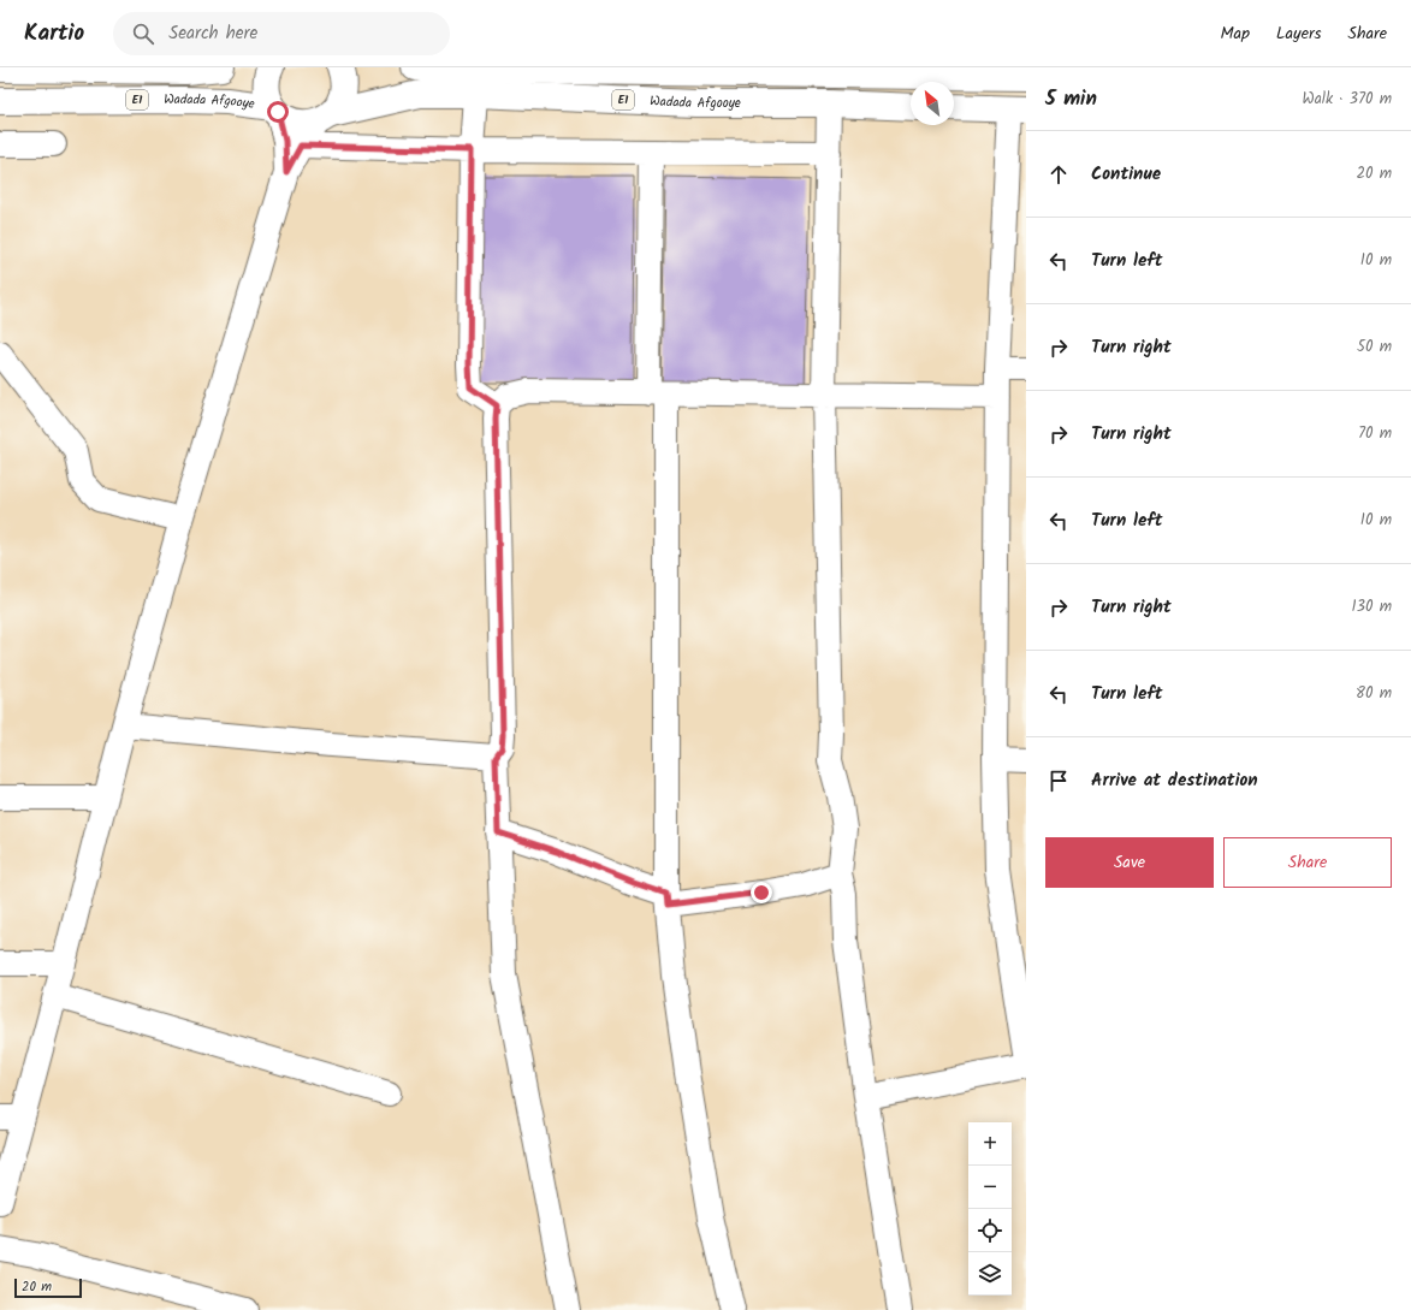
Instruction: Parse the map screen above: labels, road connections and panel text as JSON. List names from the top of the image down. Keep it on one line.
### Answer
{"streets":{"highway":["E1","Wadada Afgooye"]},"scale_bar":"20 m","north":"top left","page":{"header":"Kartio","search":"Search here","nav":["Map","Layers","Share"],"heading":["5 min","Walk · 370 m"],"list":[["Continue","20 m"],["Turn left","10 m"],["Turn right","50 m"],["Turn right","70 m"],["Turn left","10 m"],["Turn right","130 m"],["Turn left","80 m"],"Arrive at destination"],"buttons":["Save","Share"],"map_buttons":["+","−"],"scale":"20 m"}}
